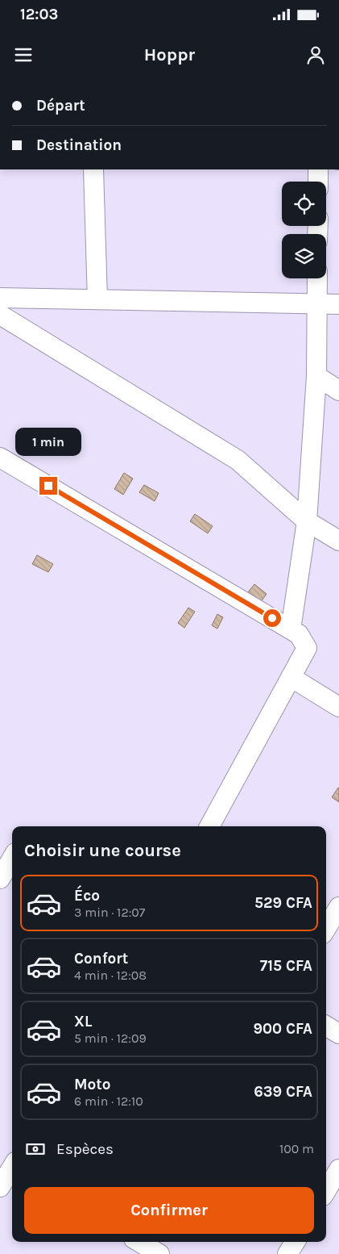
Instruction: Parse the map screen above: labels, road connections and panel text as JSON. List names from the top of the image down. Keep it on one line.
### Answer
{"page":{"status":"12:03","header":"Hoppr","banner":["Départ","Destination"],"bubble":"1 min","heading":"Choisir une course","list":[{"name":"Éco","note":"3 min · 12:07","value":"529 CFA"},{"name":"Confort","note":"4 min · 12:08","value":"715 CFA"},{"name":"XL","note":"5 min · 12:09","value":"900 CFA"},{"name":"Moto","note":"6 min · 12:10","value":"639 CFA"}],"pay":["Espèces","100 m"],"buttons":"Confirmer"}}
